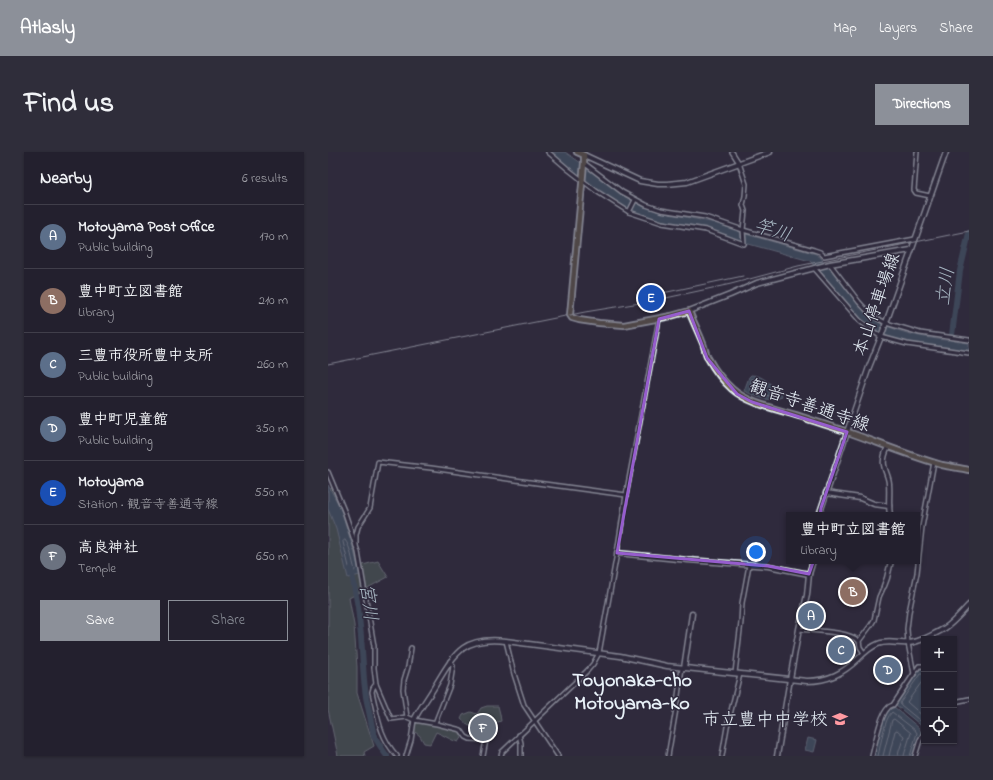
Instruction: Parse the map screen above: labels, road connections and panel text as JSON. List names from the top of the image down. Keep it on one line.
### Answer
{"streets":{"main road":["観音寺善通寺線"],"street":["本山停車場線"]},"crossings":[["本山停車場線","観音寺善通寺線"]],"districts":["Toyonaka-cho Motoyama-Ko"],"water":["竿川","立川","宮川"],"places":{"school or university":["市立豊中中学校"]},"page":{"header":"Atlasly","nav":["Map","Layers","Share"],"title":"Find us","buttons":["Directions",["Save","Share"]],"heading":["Nearby","6 results"],"list":[{"mark":"A","name":"Motoyama Post Office","note":"Public building","value":"170 m"},{"mark":"B","name":"豊中町立図書館","note":"Library","value":"210 m"},{"mark":"C","name":"三豊市役所豊中支所","note":"Public building","value":"260 m"},{"mark":"D","name":"豊中町児童館","note":"Public building","value":"350 m"},{"mark":"E","name":"Motoyama","note":"Station · 観音寺善通寺線","value":"550 m"},{"mark":"F","name":"高良神社","note":"Temple","value":"650 m"}],"pins":["E","B","A","C","D","F"],"popup":["豊中町立図書館","Library"],"map_buttons":["+","−"]}}
